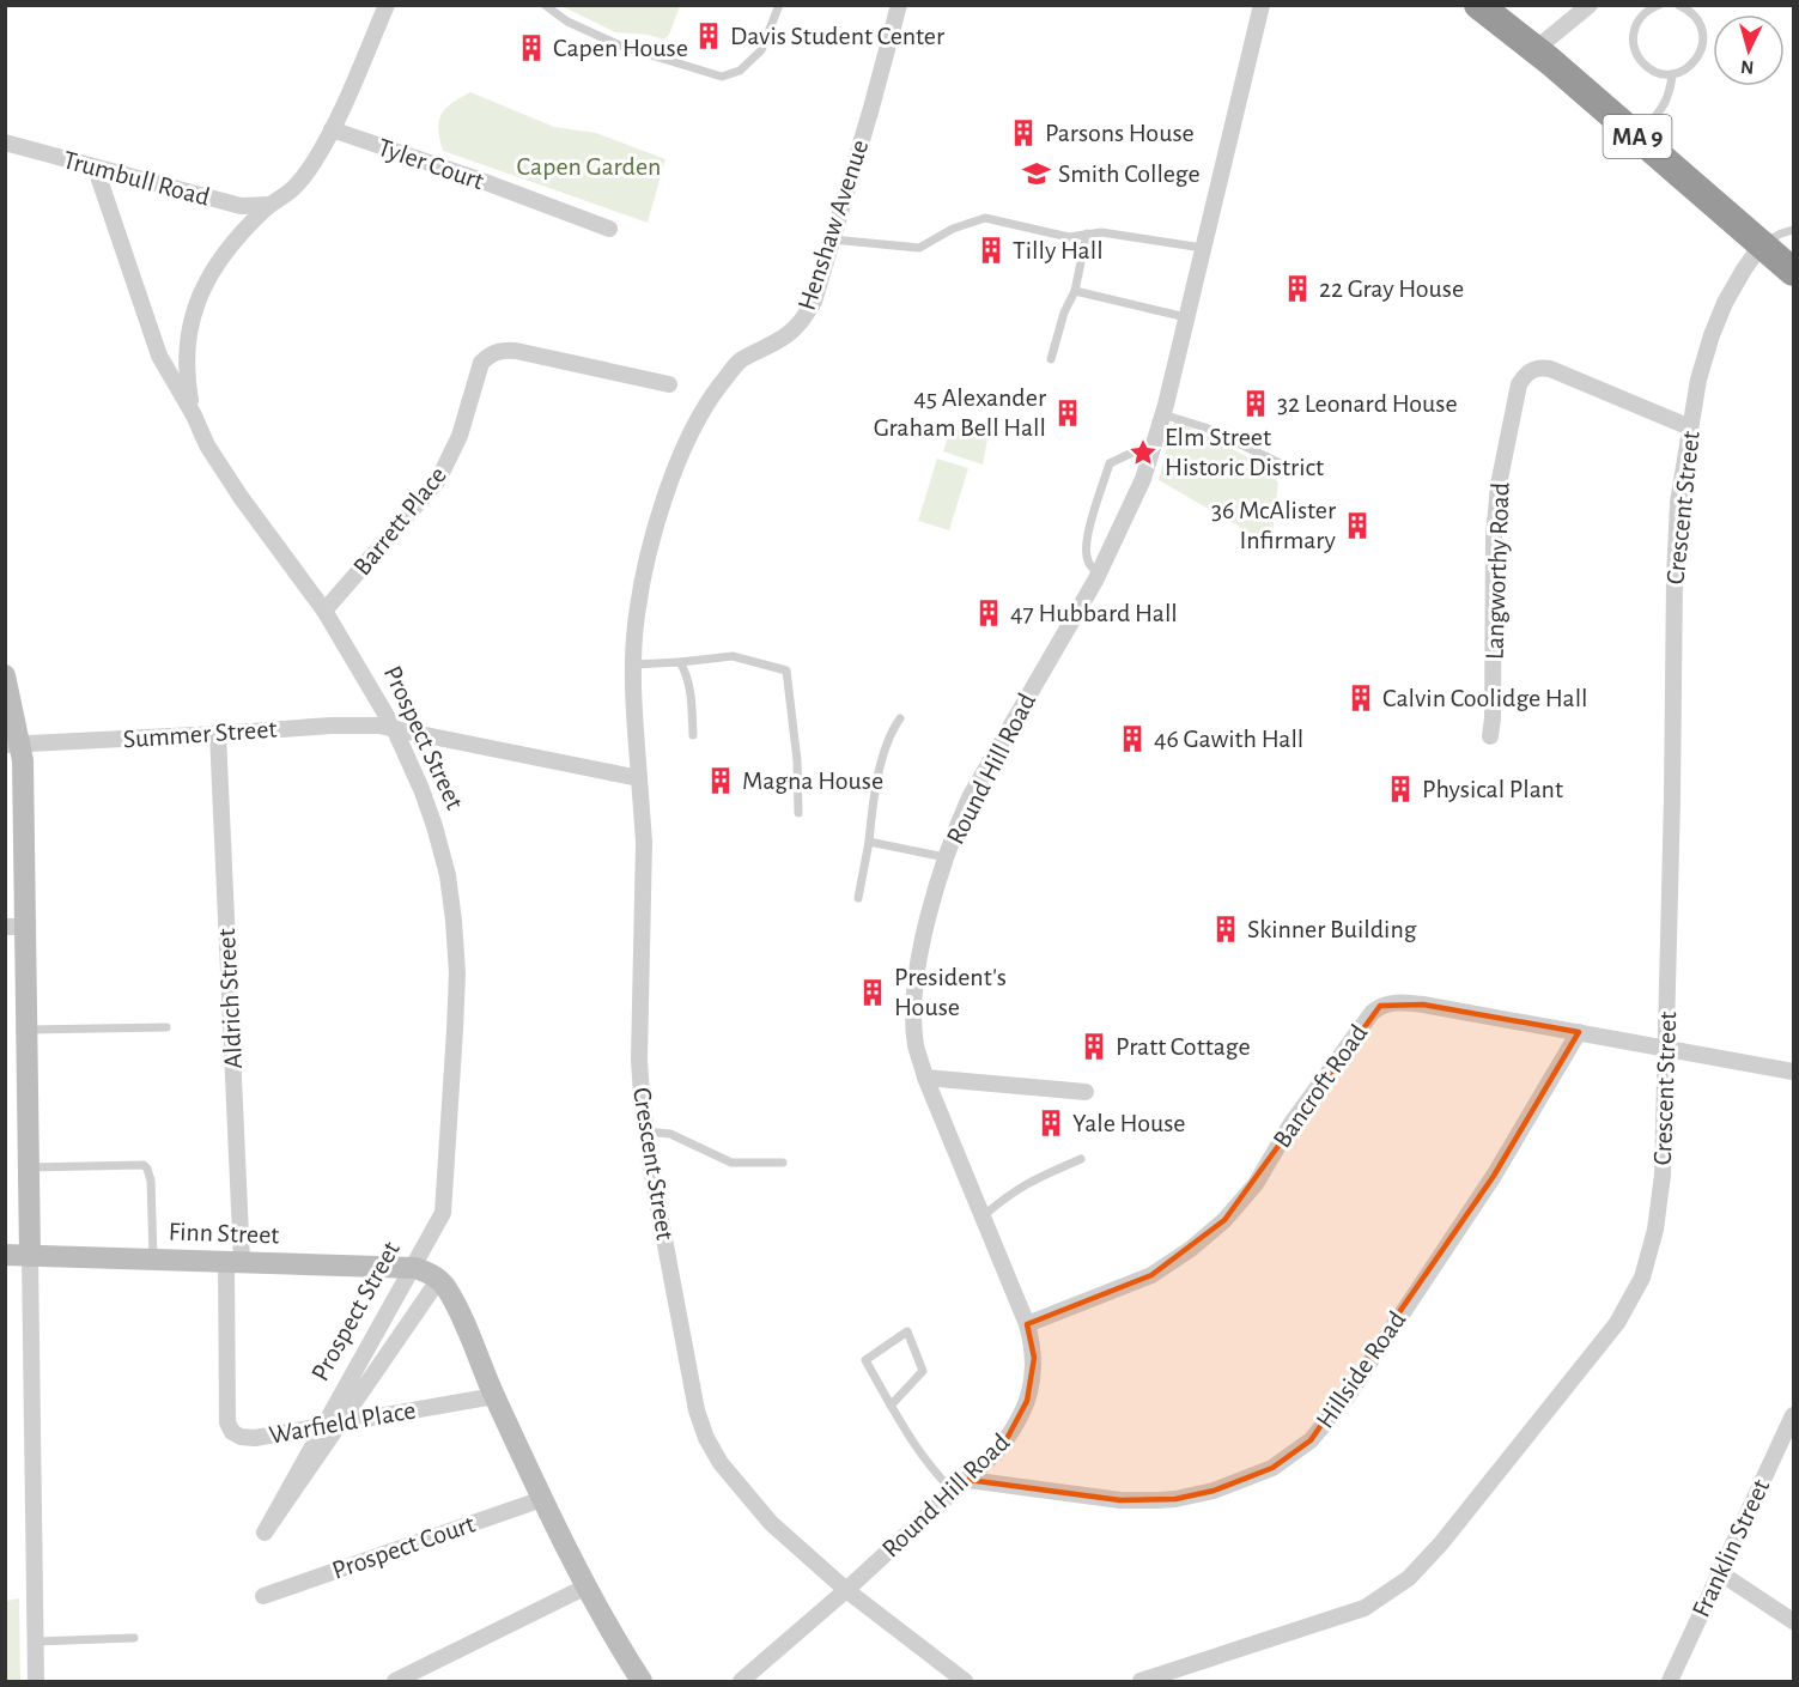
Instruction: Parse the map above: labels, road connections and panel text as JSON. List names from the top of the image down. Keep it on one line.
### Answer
{"streets":{"highway":["MA 9"],"main road":["Finn Street"],"street":["Tyler Court","Trumbull Road","Henshaw Avenue","Crescent Street","Barrett Place","Langworthy Road","Summer Street","Prospect Street","Round Hill Road","Aldrich Street","Bancroft Road","Hillside Road","Warfield Place","Prospect Court","Franklin Street"]},"crossings":[["MA 9","Crescent Street"],["Tyler Court","Prospect Street"],["Trumbull Road","Prospect Street"],["Henshaw Avenue","Crescent Street"],["Crescent Street","Langworthy Road"],["Crescent Street","Round Hill Road"],["Crescent Street","Bancroft Road"],["Barrett Place","Prospect Street"],["Summer Street","Prospect Street"],["Summer Street","Aldrich Street"],["Prospect Street","Finn Street"],["Round Hill Road","Bancroft Road"],["Round Hill Road","Hillside Road"],["Aldrich Street","Finn Street"],["Aldrich Street","Warfield Place"],["Bancroft Road","Hillside Road"],["Finn Street","Warfield Place"]],"parks":["Capen Garden"],"places":{"building":["Davis Student Center","Capen House","Parsons House","Tilly Hall","22 Gray House","32 Leonard House","45 Alexander Graham Bell Hall","36 McAlister Infirmary","47 Hubbard Hall","Calvin Coolidge Hall","46 Gawith Hall","Magna House","Physical Plant","Skinner Building","President's House","Pratt Cottage","Yale House"],"school or university":["Smith College"],"place":["Elm Street Historic District"]},"north":"bottom"}
